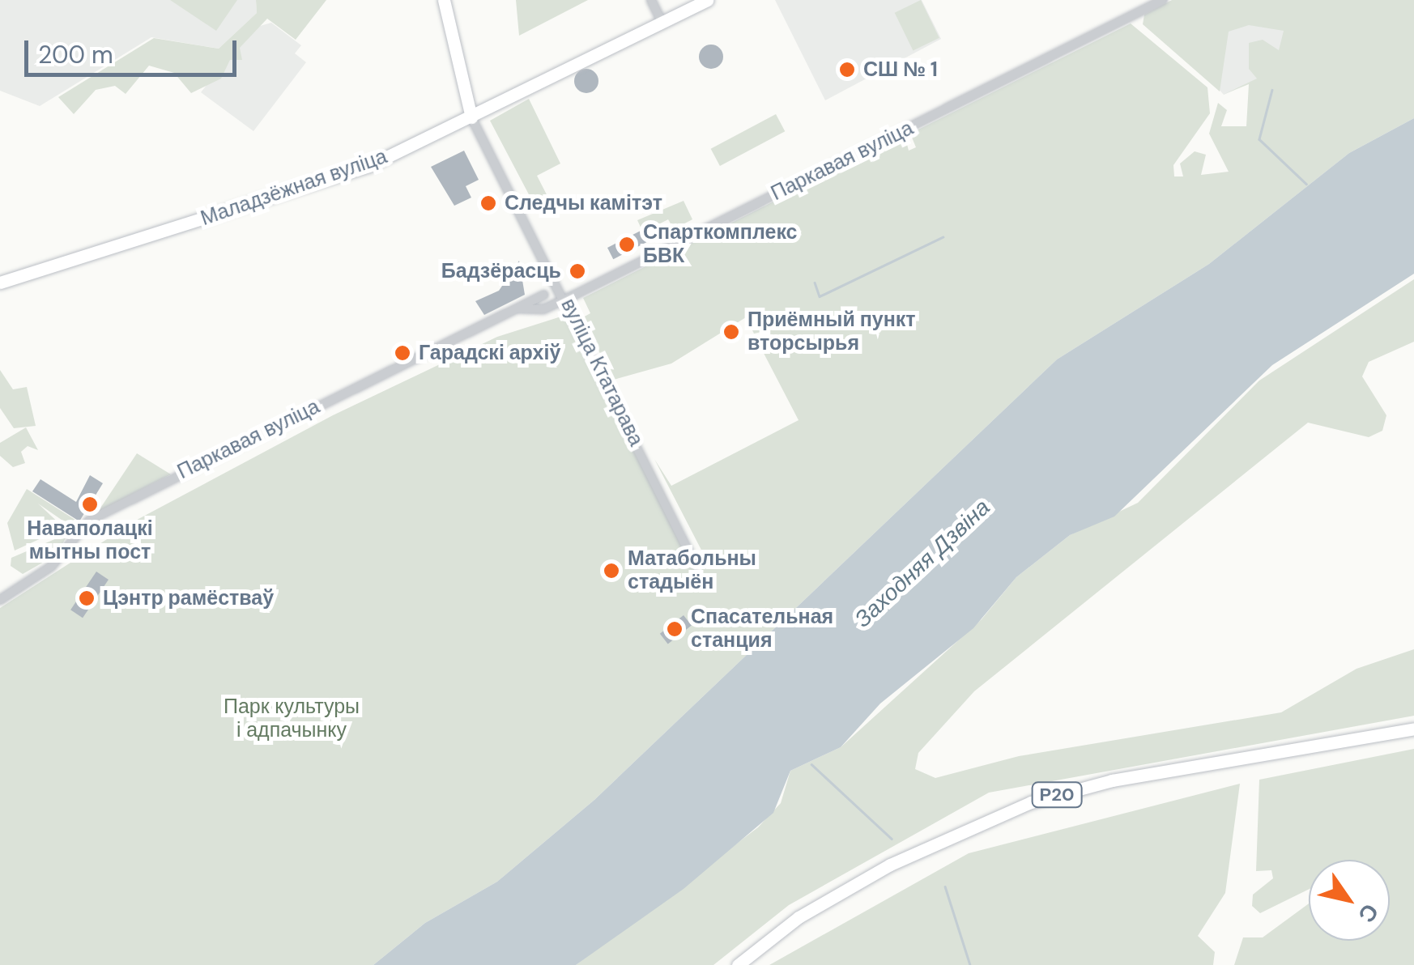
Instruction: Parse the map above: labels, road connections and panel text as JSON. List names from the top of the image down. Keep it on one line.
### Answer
{"streets":{"main road":["Маладзёжная вуліца","вуліца Ктатарава","Р20"],"street":["Паркавая вуліца"]},"crossings":[["Паркавая вуліца","вуліца Ктатарава"],["Маладзёжная вуліца","вуліца Ктатарава"]],"water":["Заходняя Дзвіна"],"parks":["Парк культуры і адпачынку"],"places":["СШ № 1","Следчы камітэт","Спарткомплекс БВК","Бадзёрасць","Приёмный пункт вторсырья","Гарадскі архіў","Наваполацкі мытны пост","Матабольны стадыён","Цэнтр рамёстваў","Спасательная станция"],"scale_bar":"200 m","north":"bottom right"}
